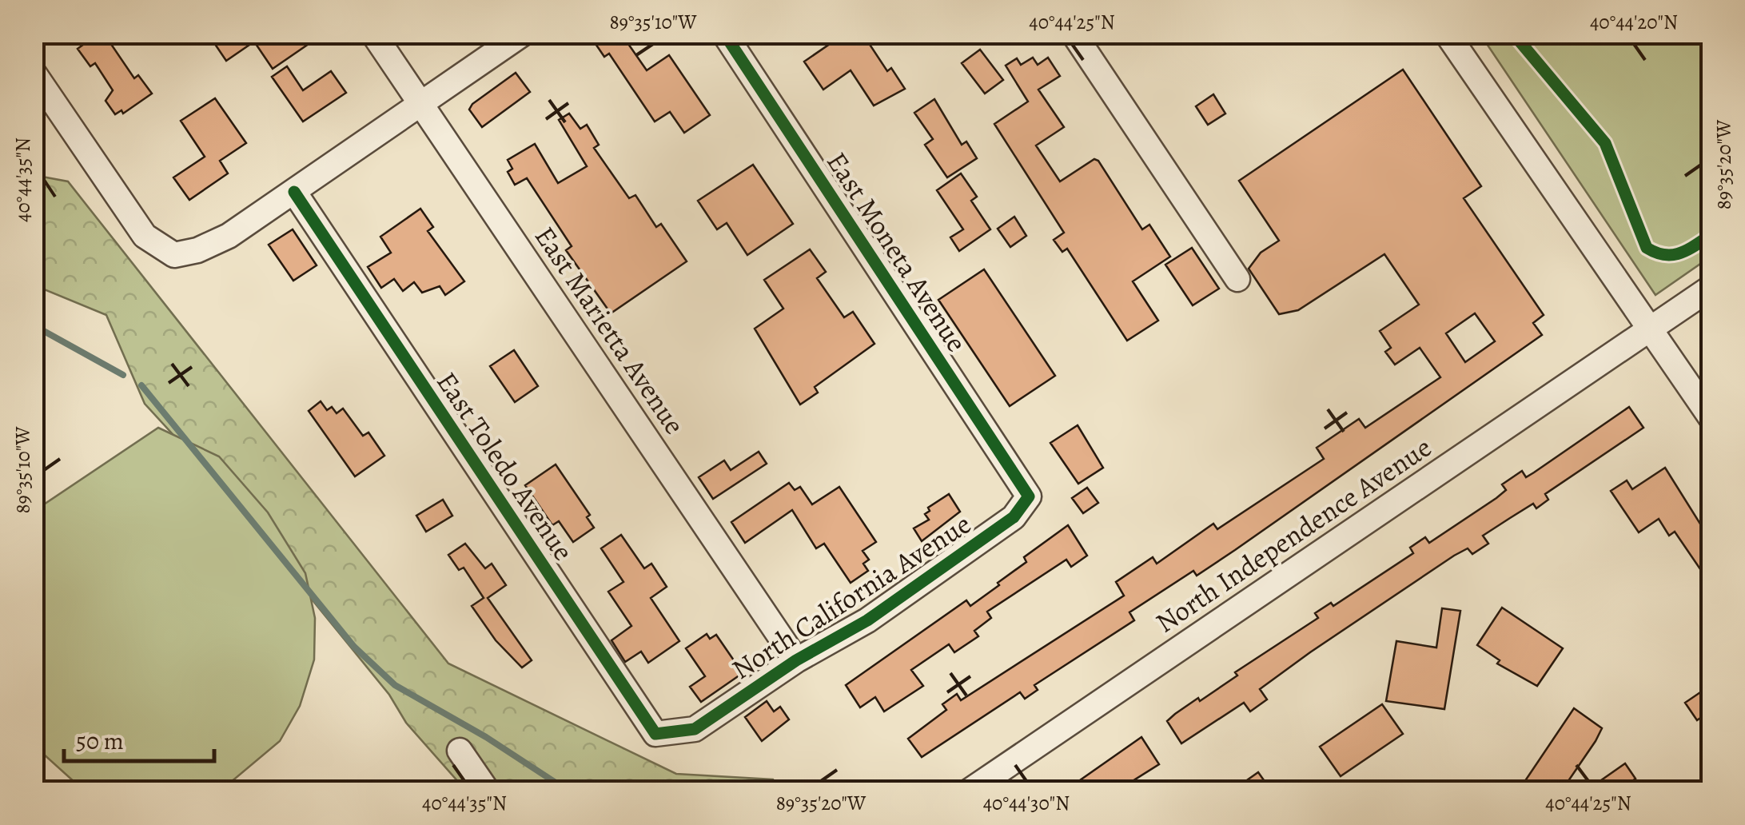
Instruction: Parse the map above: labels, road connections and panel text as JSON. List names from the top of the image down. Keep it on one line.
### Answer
{"streets":{"street":["East Moneta Avenue","East Marietta Avenue","East Toledo Avenue","North Independence Avenue","North California Avenue"]},"crossings":[["East Moneta Avenue","North California Avenue"],["East Marietta Avenue","North California Avenue"],["East Toledo Avenue","North California Avenue"]],"scale_bar":"50 m","coordinates":["89°35'10\"W","40°44'25\"N","40°44'20\"N","89°35'20\"W","40°44'35\"N","40°44'30\"N"]}
